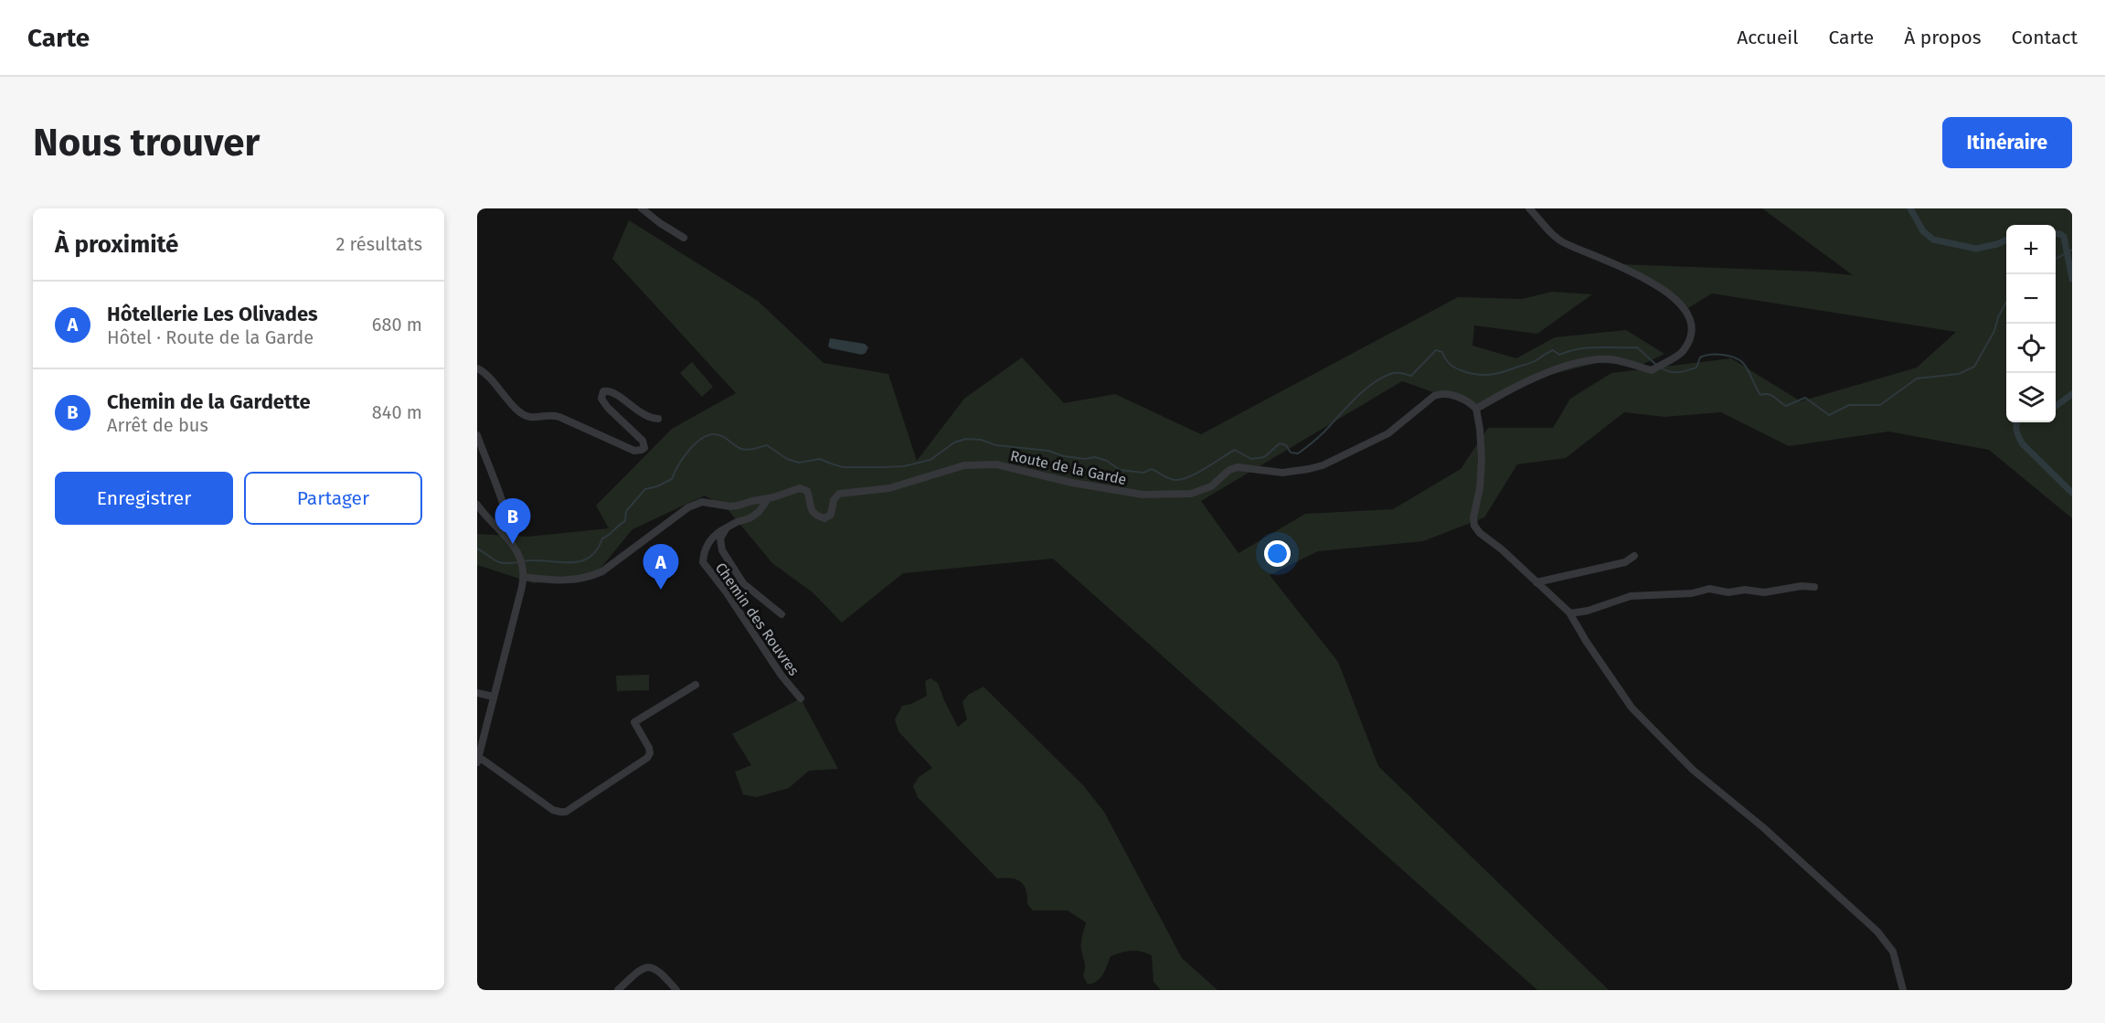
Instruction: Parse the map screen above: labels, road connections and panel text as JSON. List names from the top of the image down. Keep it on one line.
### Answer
{"streets":{"street":["Route de la Garde","Chemin des Rouvres"]},"page":{"header":"Carte","nav":["Accueil","Carte","À propos","Contact"],"buttons":["Itinéraire",["Enregistrer","Partager"]],"title":"Nous trouver","heading":["À proximité","2 résultats"],"map_buttons":["+","−"],"list":[{"mark":"A","name":"Hôtellerie Les Olivades","note":"Hôtel · Route de la Garde","value":"680 m"},{"mark":"B","name":"Chemin de la Gardette","note":"Arrêt de bus","value":"840 m"}],"pins":["B","A"]}}
